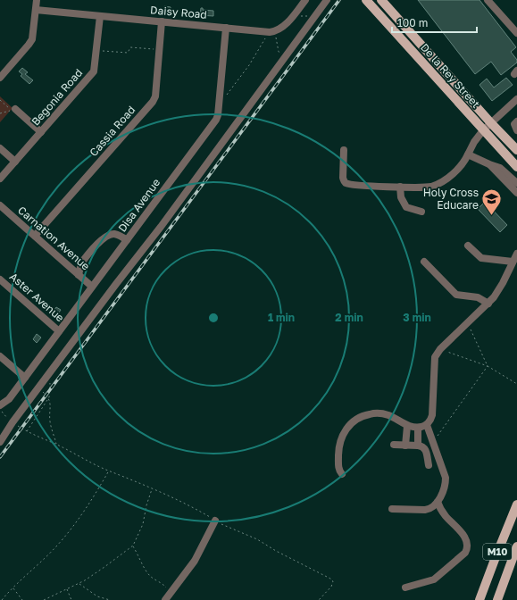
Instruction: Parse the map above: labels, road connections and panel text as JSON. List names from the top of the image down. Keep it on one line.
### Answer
{"streets":{"main road":["De la Rey Street","M10"],"street":["Daisy Road","Begonia Road","Cassia Road","Disa Avenue","Carnation Avenue","Aster Avenue"]},"crossings":[["Daisy Road","Begonia Road"],["Daisy Road","Cassia Road"],["Daisy Road","Disa Avenue"],["Cassia Road","Carnation Avenue"],["Disa Avenue","Carnation Avenue"],["Disa Avenue","Aster Avenue"]],"places":{"school or university":["Holy Cross Educare"]},"scale_bar":"100 m","rings":["1 min","2 min","3 min"]}
